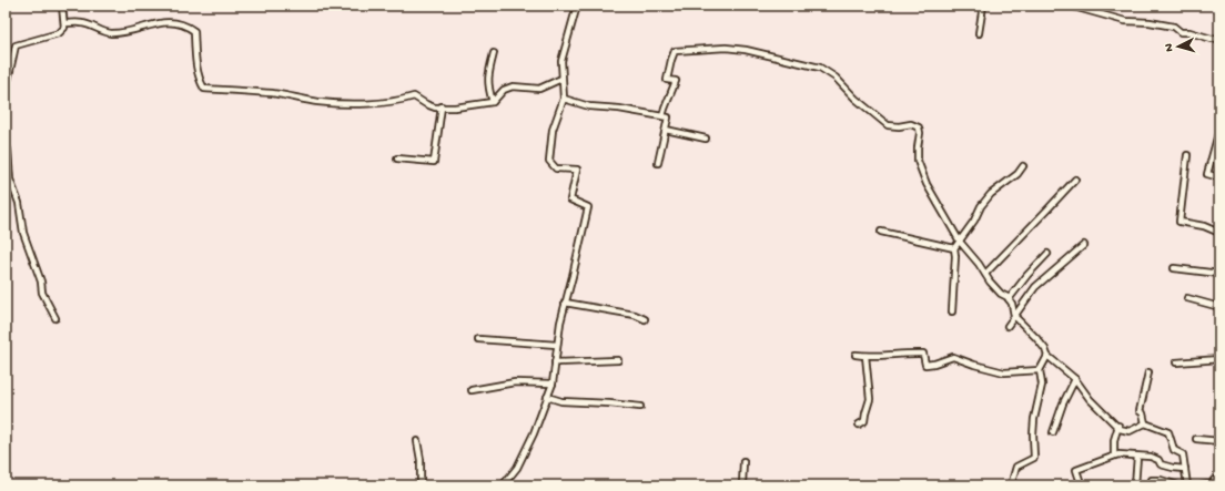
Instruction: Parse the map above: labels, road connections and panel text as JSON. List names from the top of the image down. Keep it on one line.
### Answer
{"north":"left"}
